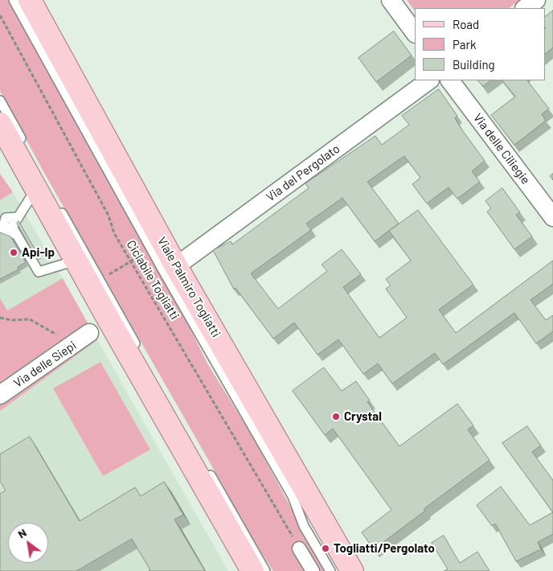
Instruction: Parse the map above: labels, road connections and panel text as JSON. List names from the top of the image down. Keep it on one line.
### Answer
{"streets":{"main road":["Viale Palmiro Togliatti"],"street":["Via delle Ciliegie","Via del Pergolato","Via delle Siepi"],"path":["Ciclabile Togliatti"]},"crossings":[["Via del Pergolato","Viale Palmiro Togliatti"]],"places":["Api-Ip","Crystal","Togliatti/Pergolato"],"legend":["Road","Park","Building"],"north":"top left"}
